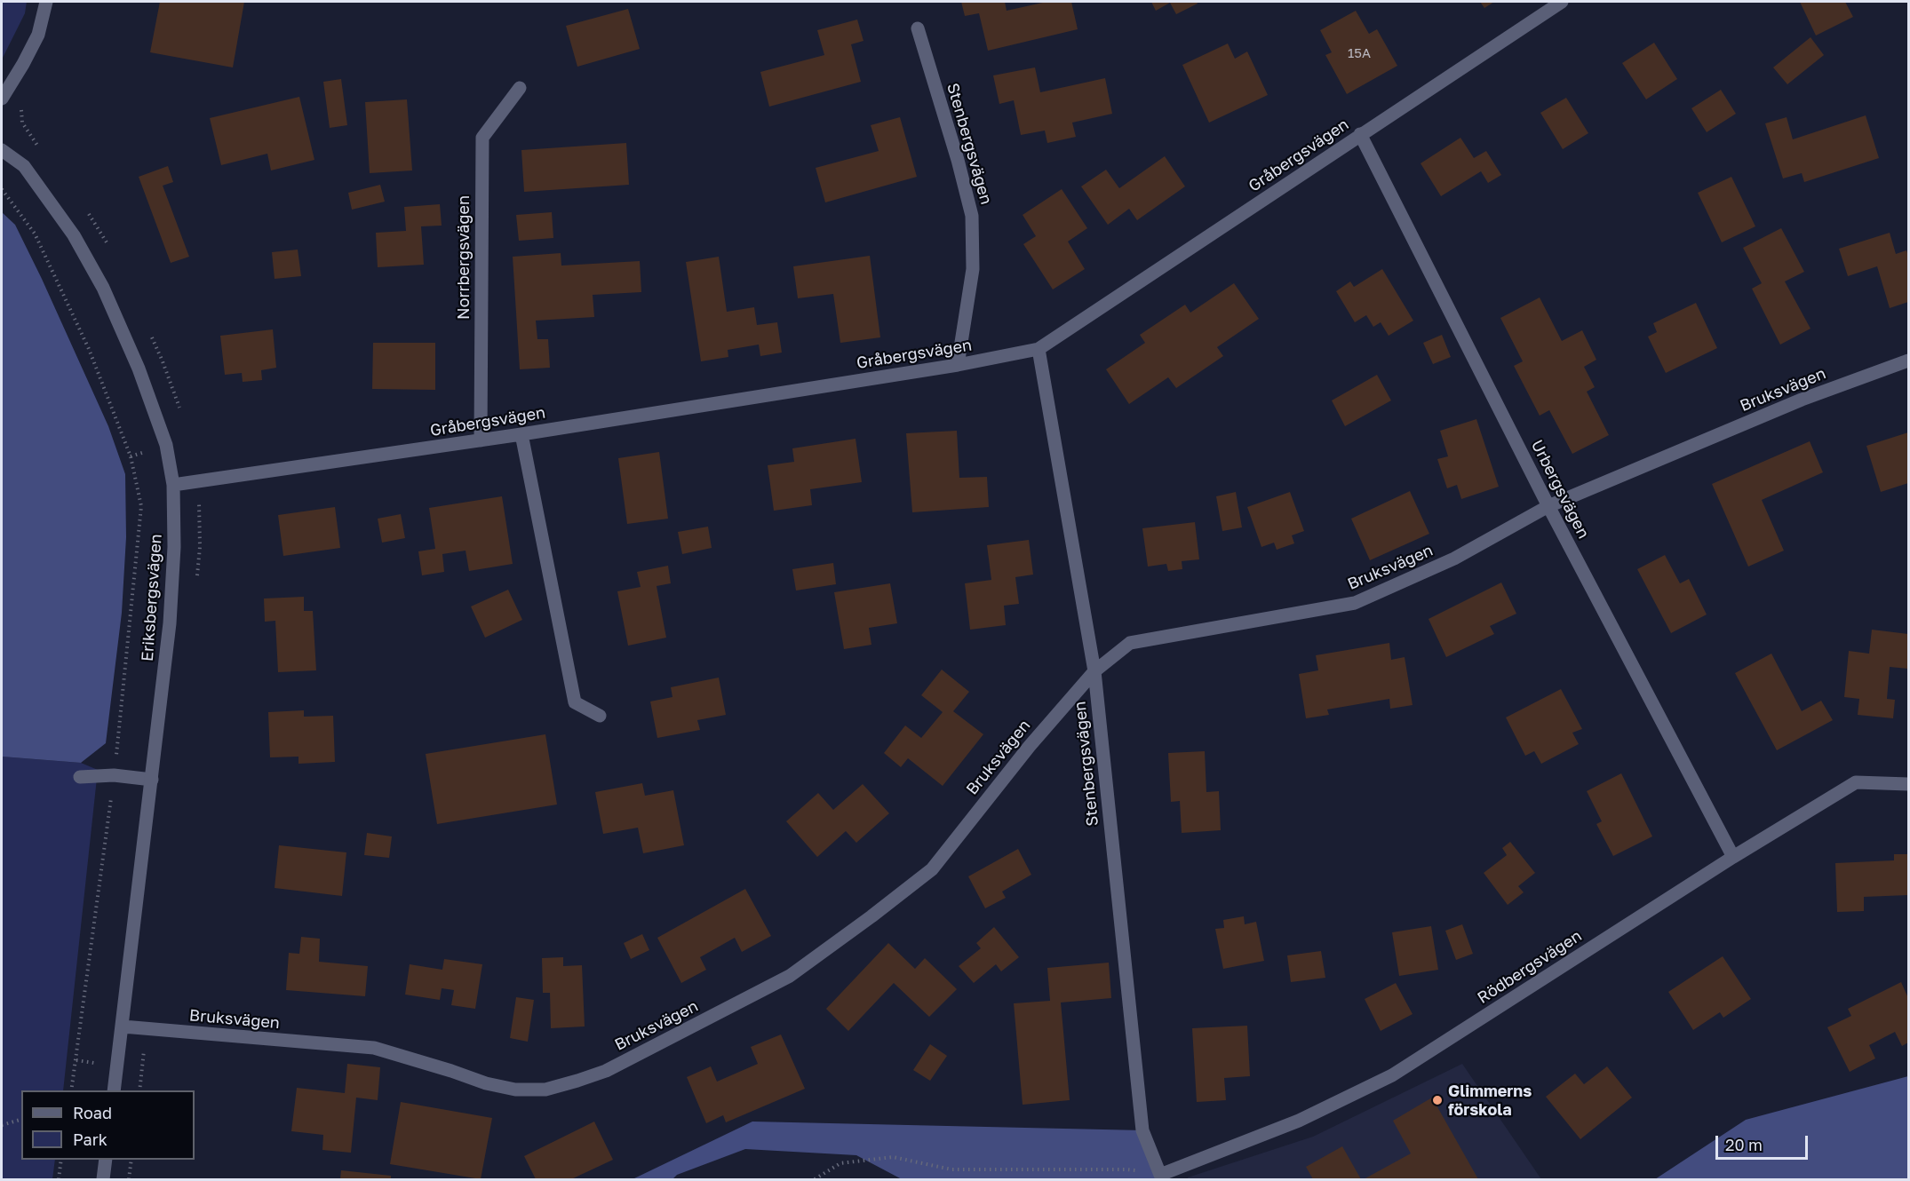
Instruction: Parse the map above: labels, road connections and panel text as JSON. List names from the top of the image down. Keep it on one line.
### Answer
{"streets":{"street":["Stenbergsvägen","Gråbergsvägen","Norrbergsvägen","Bruksvägen","Urbergsvägen","Eriksbergsvägen","Rödbergsvägen"]},"crossings":[["Stenbergsvägen","Gråbergsvägen"],["Stenbergsvägen","Bruksvägen"],["Stenbergsvägen","Rödbergsvägen"],["Gråbergsvägen","Norrbergsvägen"],["Gråbergsvägen","Urbergsvägen"],["Gråbergsvägen","Eriksbergsvägen"],["Bruksvägen","Urbergsvägen"],["Bruksvägen","Eriksbergsvägen"],["Urbergsvägen","Rödbergsvägen"]],"places":["Glimmerns förskola"],"house_numbers":["15A"],"legend":["Road","Park"],"scale_bar":"20 m"}
